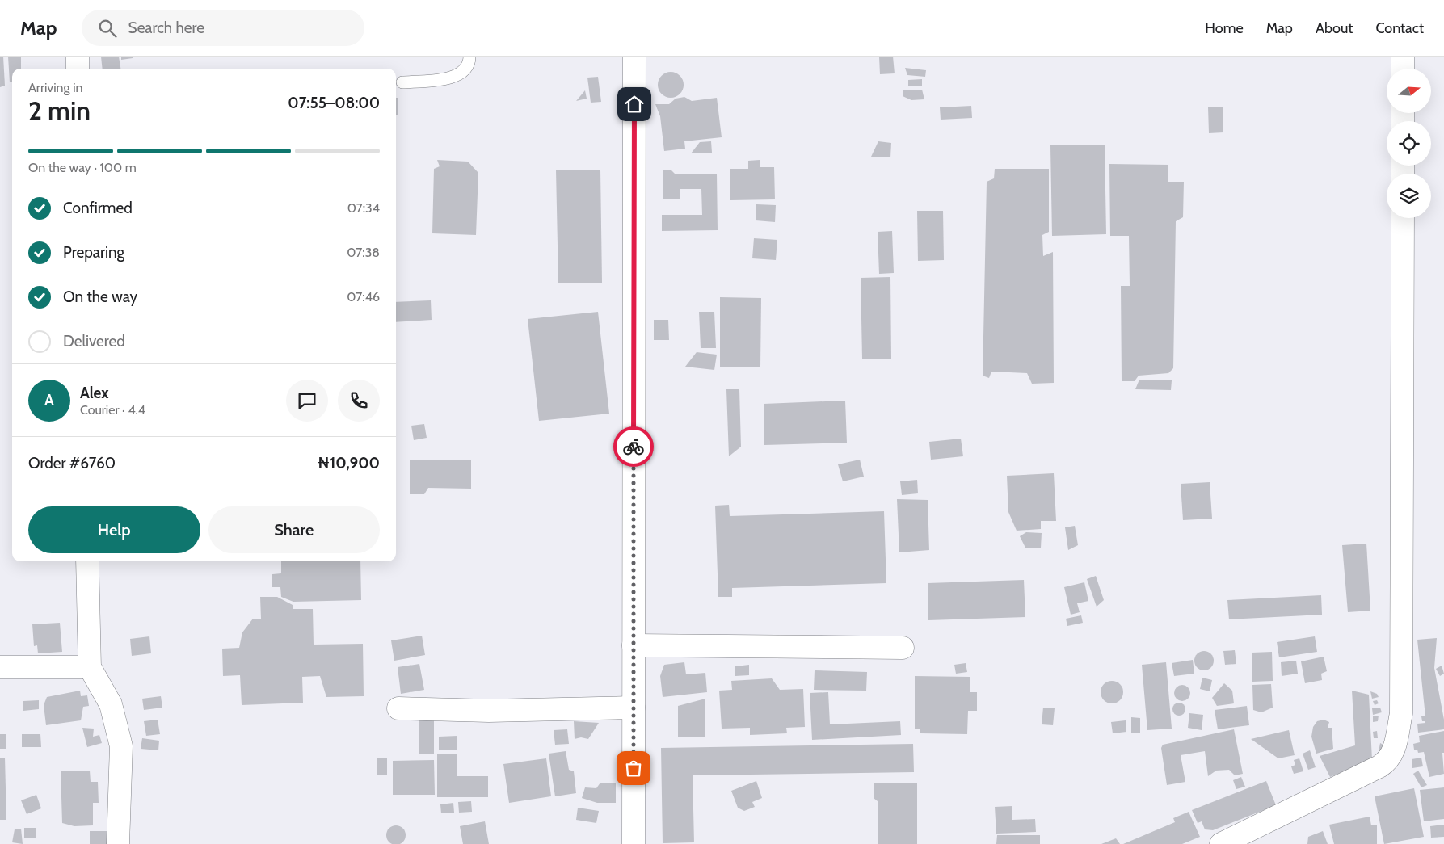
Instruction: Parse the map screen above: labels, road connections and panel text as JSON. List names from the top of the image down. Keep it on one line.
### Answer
{"north":"right","page":{"header":"Map","search":"Search here","nav":["Home","Map","About","Contact"],"heading":["2 min","Arriving in","07:55–08:00"],"panel":["Alex","Courier · 4.4","Order #6760","₦10,900"],"bar":"On the way · 100 m","list":[["Confirmed","07:34"],["Preparing","07:38"],["On the way","07:46"],"Delivered"],"round":"A","buttons":["Help","Share"]}}
